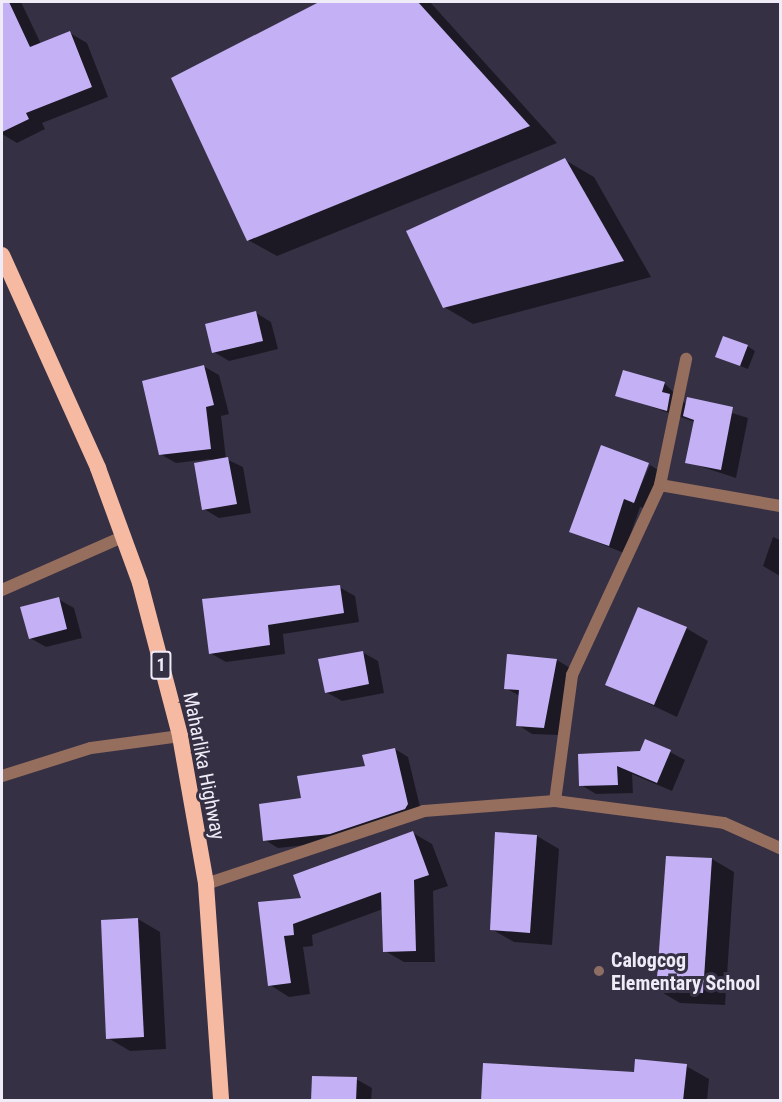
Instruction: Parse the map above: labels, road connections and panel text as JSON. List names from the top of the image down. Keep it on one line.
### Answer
{"streets":{"highway":["1","Maharlika Highway"]},"places":["Calogcog Elementary School"]}
